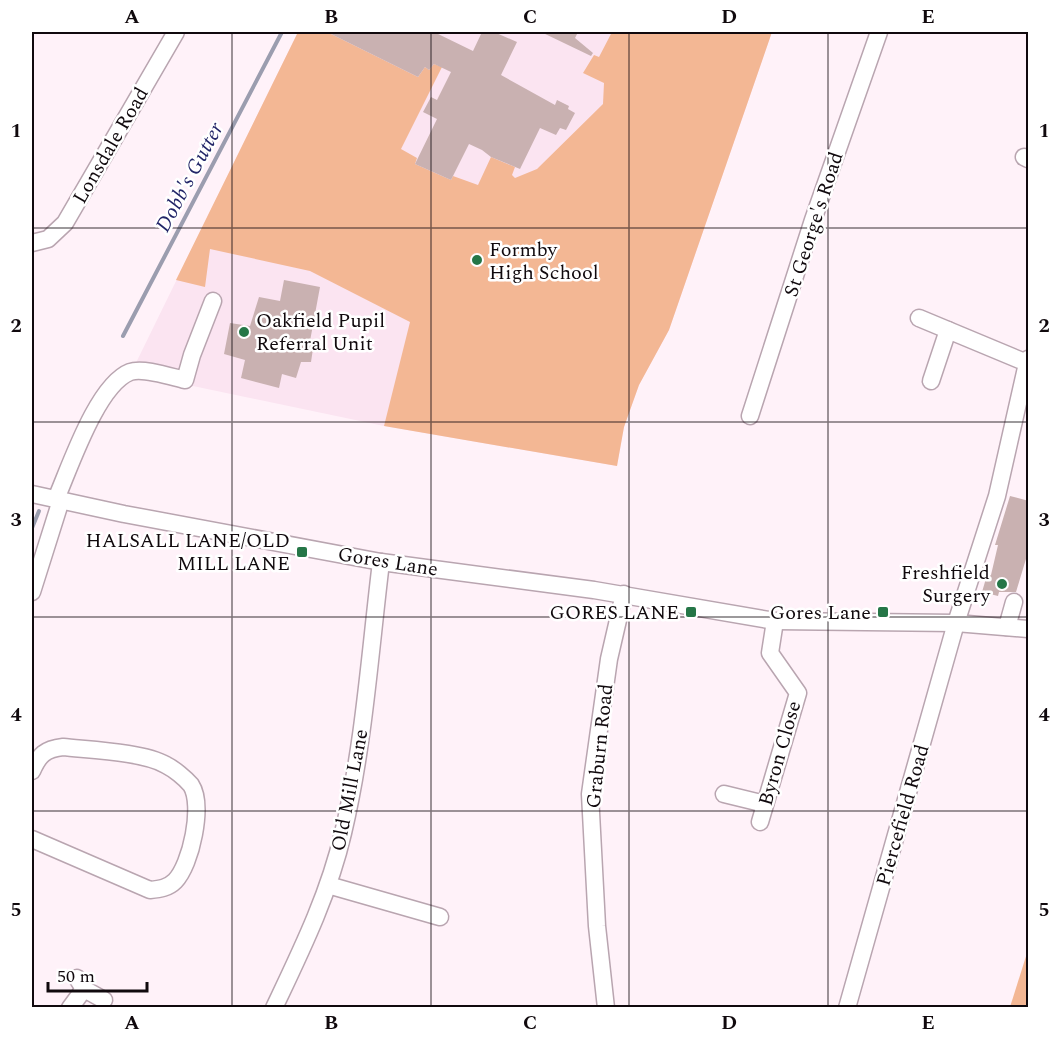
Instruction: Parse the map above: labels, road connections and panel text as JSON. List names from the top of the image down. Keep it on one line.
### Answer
{"streets":{"street":["Lonsdale Road","St George's Road","Gores Lane","Graburn Road","Byron Close","Old Mill Lane","Piercefield Road"]},"crossings":[["Gores Lane","Graburn Road"],["Gores Lane","Byron Close"],["Gores Lane","Old Mill Lane"],["Gores Lane","Piercefield Road"]],"water":["Dobb's Gutter"],"places":{"other":["Formby High School","Oakfield Pupil Referral Unit","Freshfield Surgery"],"transit":["HALSALL LANE/OLD MILL LANE","GORES LANE","Gores Lane"]},"scale_bar":"50 m","grid":{"columns":["A","B","C","D","E"],"rows":["1","2","3","4","5"]}}
